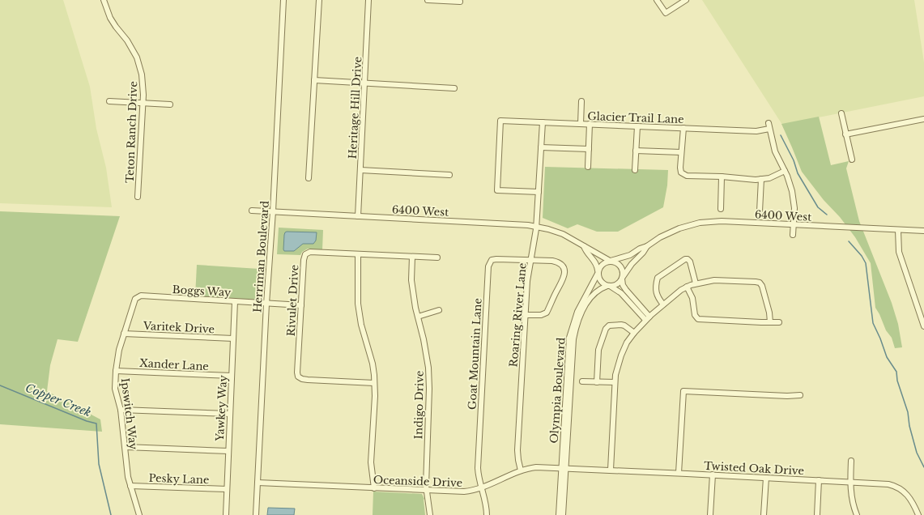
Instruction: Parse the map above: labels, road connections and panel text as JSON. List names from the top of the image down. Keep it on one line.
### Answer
{"streets":{"street":["Heritage Hill Drive","Glacier Trail Lane","Teton Ranch Drive","6400 West","Herriman Boulevard","Boggs Way","Rivulet Drive","Roaring River Lane","Varitek Drive","Goat Mountain Lane","Xander Lane","Olympia Boulevard","Indigo Drive","Yawkey Way","Ipswitch Way","Twisted Oak Drive","Pesky Lane","Oceanside Drive"]},"crossings":[["Heritage Hill Drive","6400 West"],["Glacier Trail Lane","Roaring River Lane"],["6400 West","Herriman Boulevard"],["6400 West","Roaring River Lane"],["6400 West","Olympia Boulevard"],["Herriman Boulevard","Boggs Way"],["Herriman Boulevard","Oceanside Drive"],["Boggs Way","Rivulet Drive"],["Boggs Way","Yawkey Way"],["Boggs Way","Ipswitch Way"],["Rivulet Drive","Indigo Drive"],["Roaring River Lane","Goat Mountain Lane"],["Roaring River Lane","Oceanside Drive"],["Varitek Drive","Yawkey Way"],["Varitek Drive","Ipswitch Way"],["Goat Mountain Lane","Oceanside Drive"],["Xander Lane","Yawkey Way"],["Xander Lane","Ipswitch Way"],["Olympia Boulevard","Oceanside Drive"],["Indigo Drive","Oceanside Drive"],["Yawkey Way","Pesky Lane"],["Ipswitch Way","Pesky Lane"],["Twisted Oak Drive","Oceanside Drive"]],"water":["Copper Creek"]}
